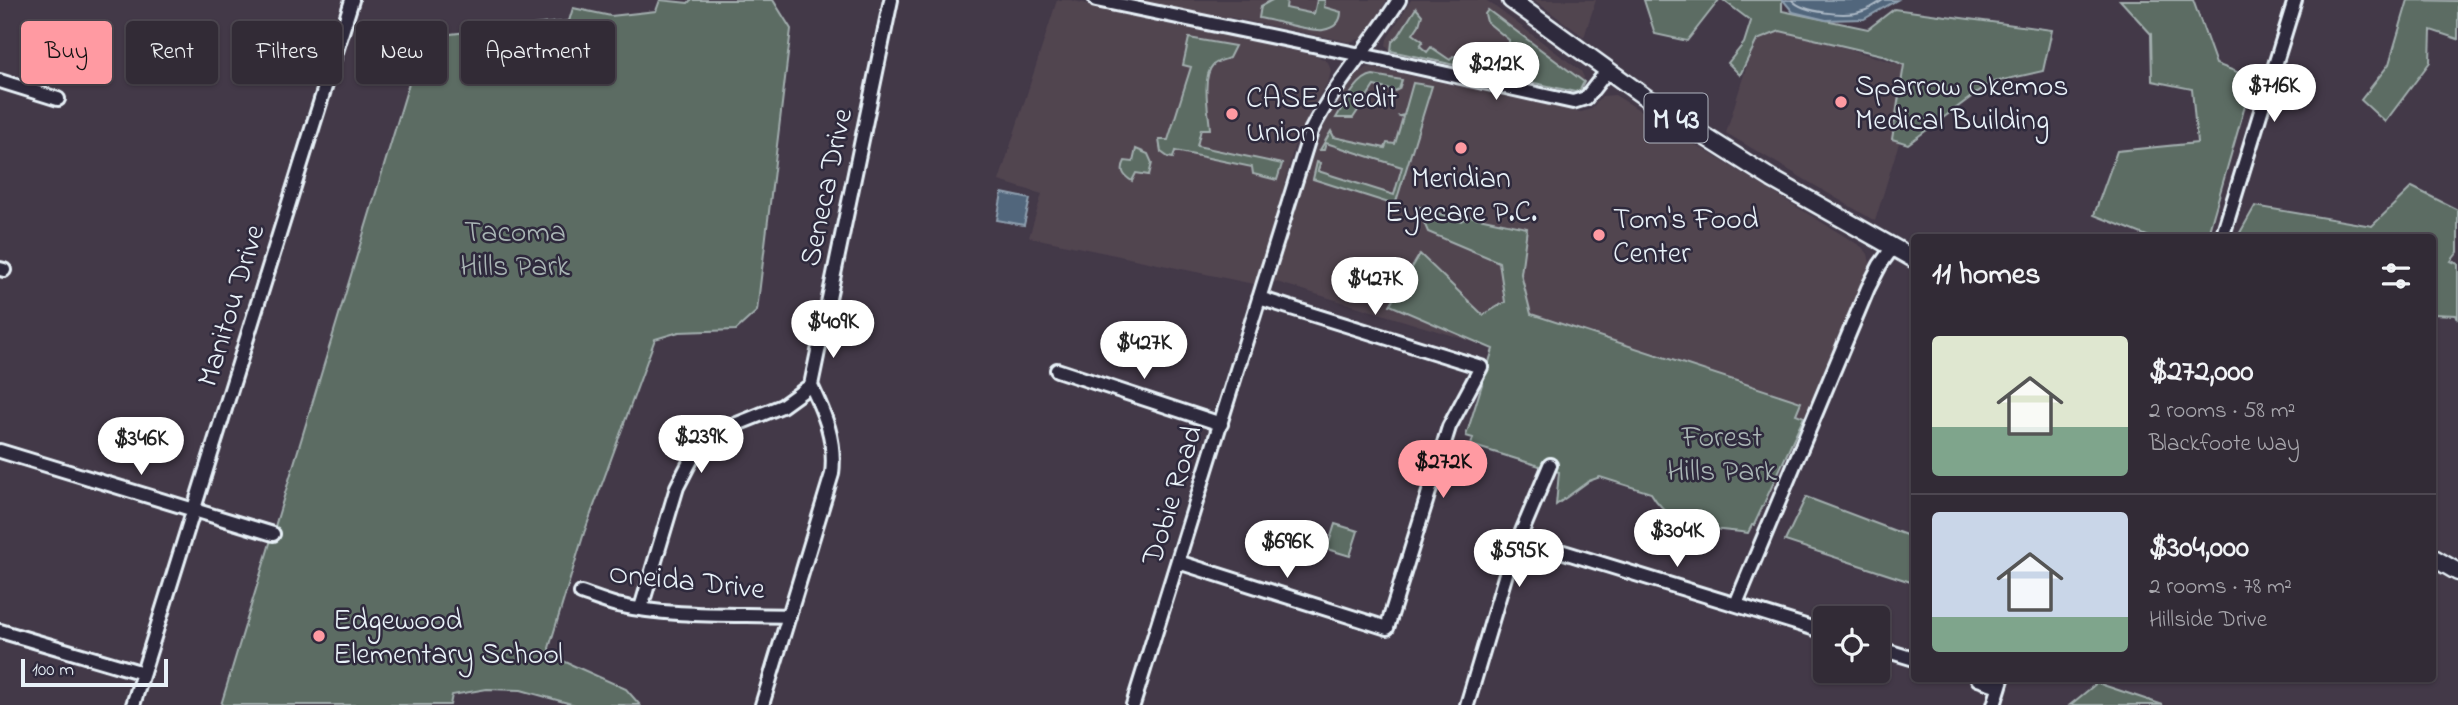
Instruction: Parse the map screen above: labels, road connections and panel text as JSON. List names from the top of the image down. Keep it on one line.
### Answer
{"streets":{"main road":["M 43"],"street":["Seneca Drive","Manitou Drive","Dobie Road","Oneida Drive"]},"parks":["Tacoma Hills Park","Forest Hills Park"],"places":["Sparrow Okemos Medical Building","CASE Credit Union","Meridian Eyecare P.C.","Tom's Food Center","Edgewood Elementary School"],"scale_bar":"100 m","page":{"chip":["Buy","Rent","Filters","New","Apartment"],"price":["$212K","$716K","$427K","$409K","$427K","$239K","$346K","$272K","$304K","$696K","$595K"],"heading":"11 homes","list":[{"name":"$272,000","note":"2 rooms · 58 m² · Blackfoote Way"},{"name":"$304,000","note":"2 rooms · 78 m² · Hillside Drive"}],"scale":"100 m"}}
